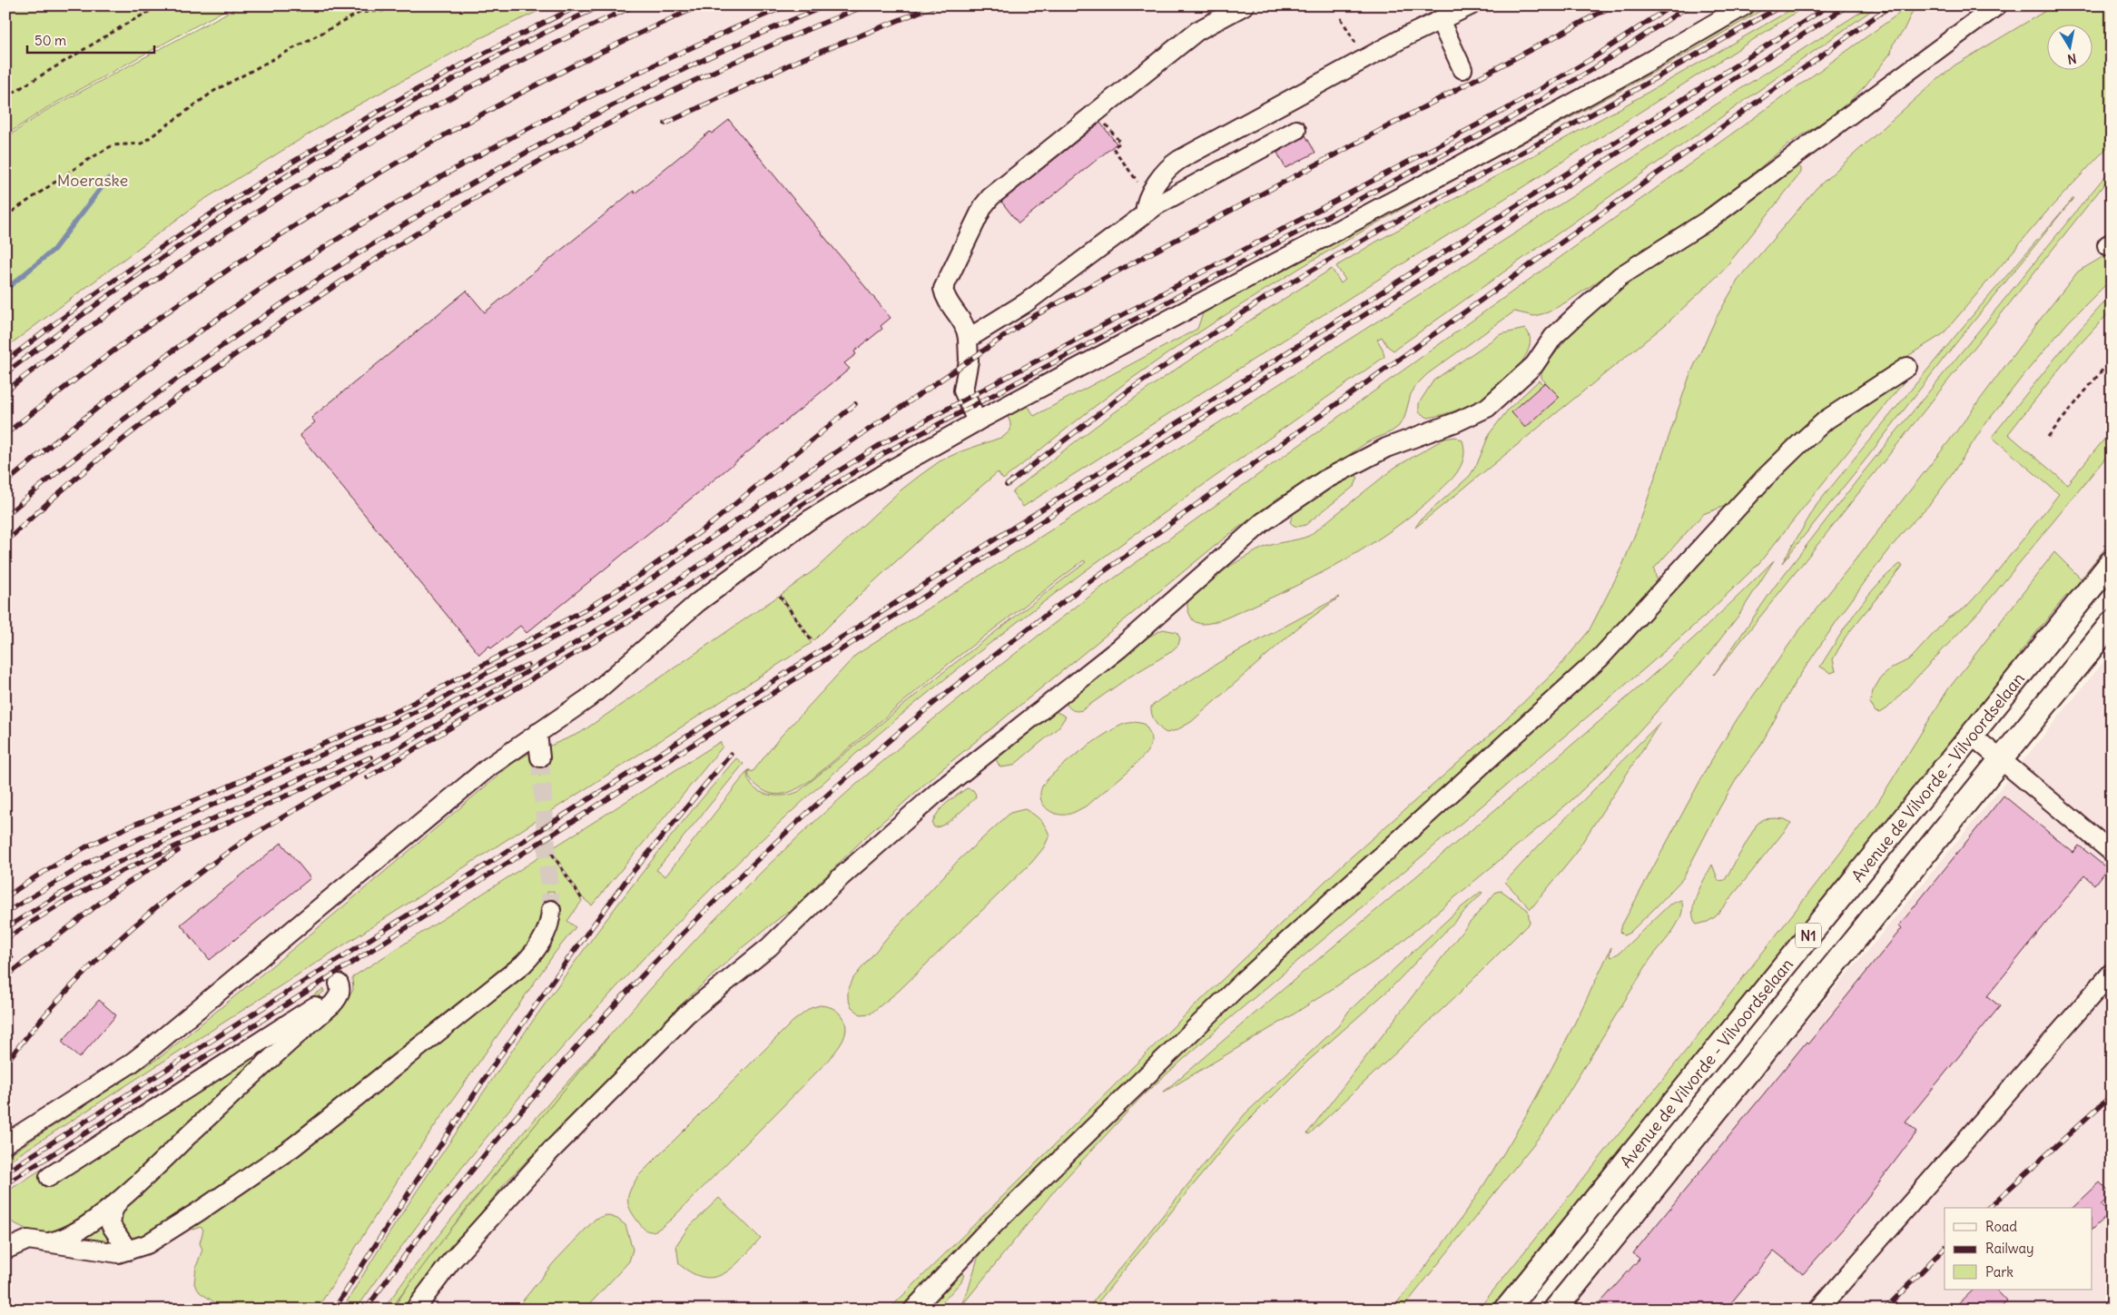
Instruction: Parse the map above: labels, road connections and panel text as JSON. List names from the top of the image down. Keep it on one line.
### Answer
{"streets":{"main road":["Avenue de Vilvorde - Vilvoordselaan","N1"]},"parks":["Moeraske"],"legend":["Road","Railway","Park"],"scale_bar":"50 m","north":"bottom"}
